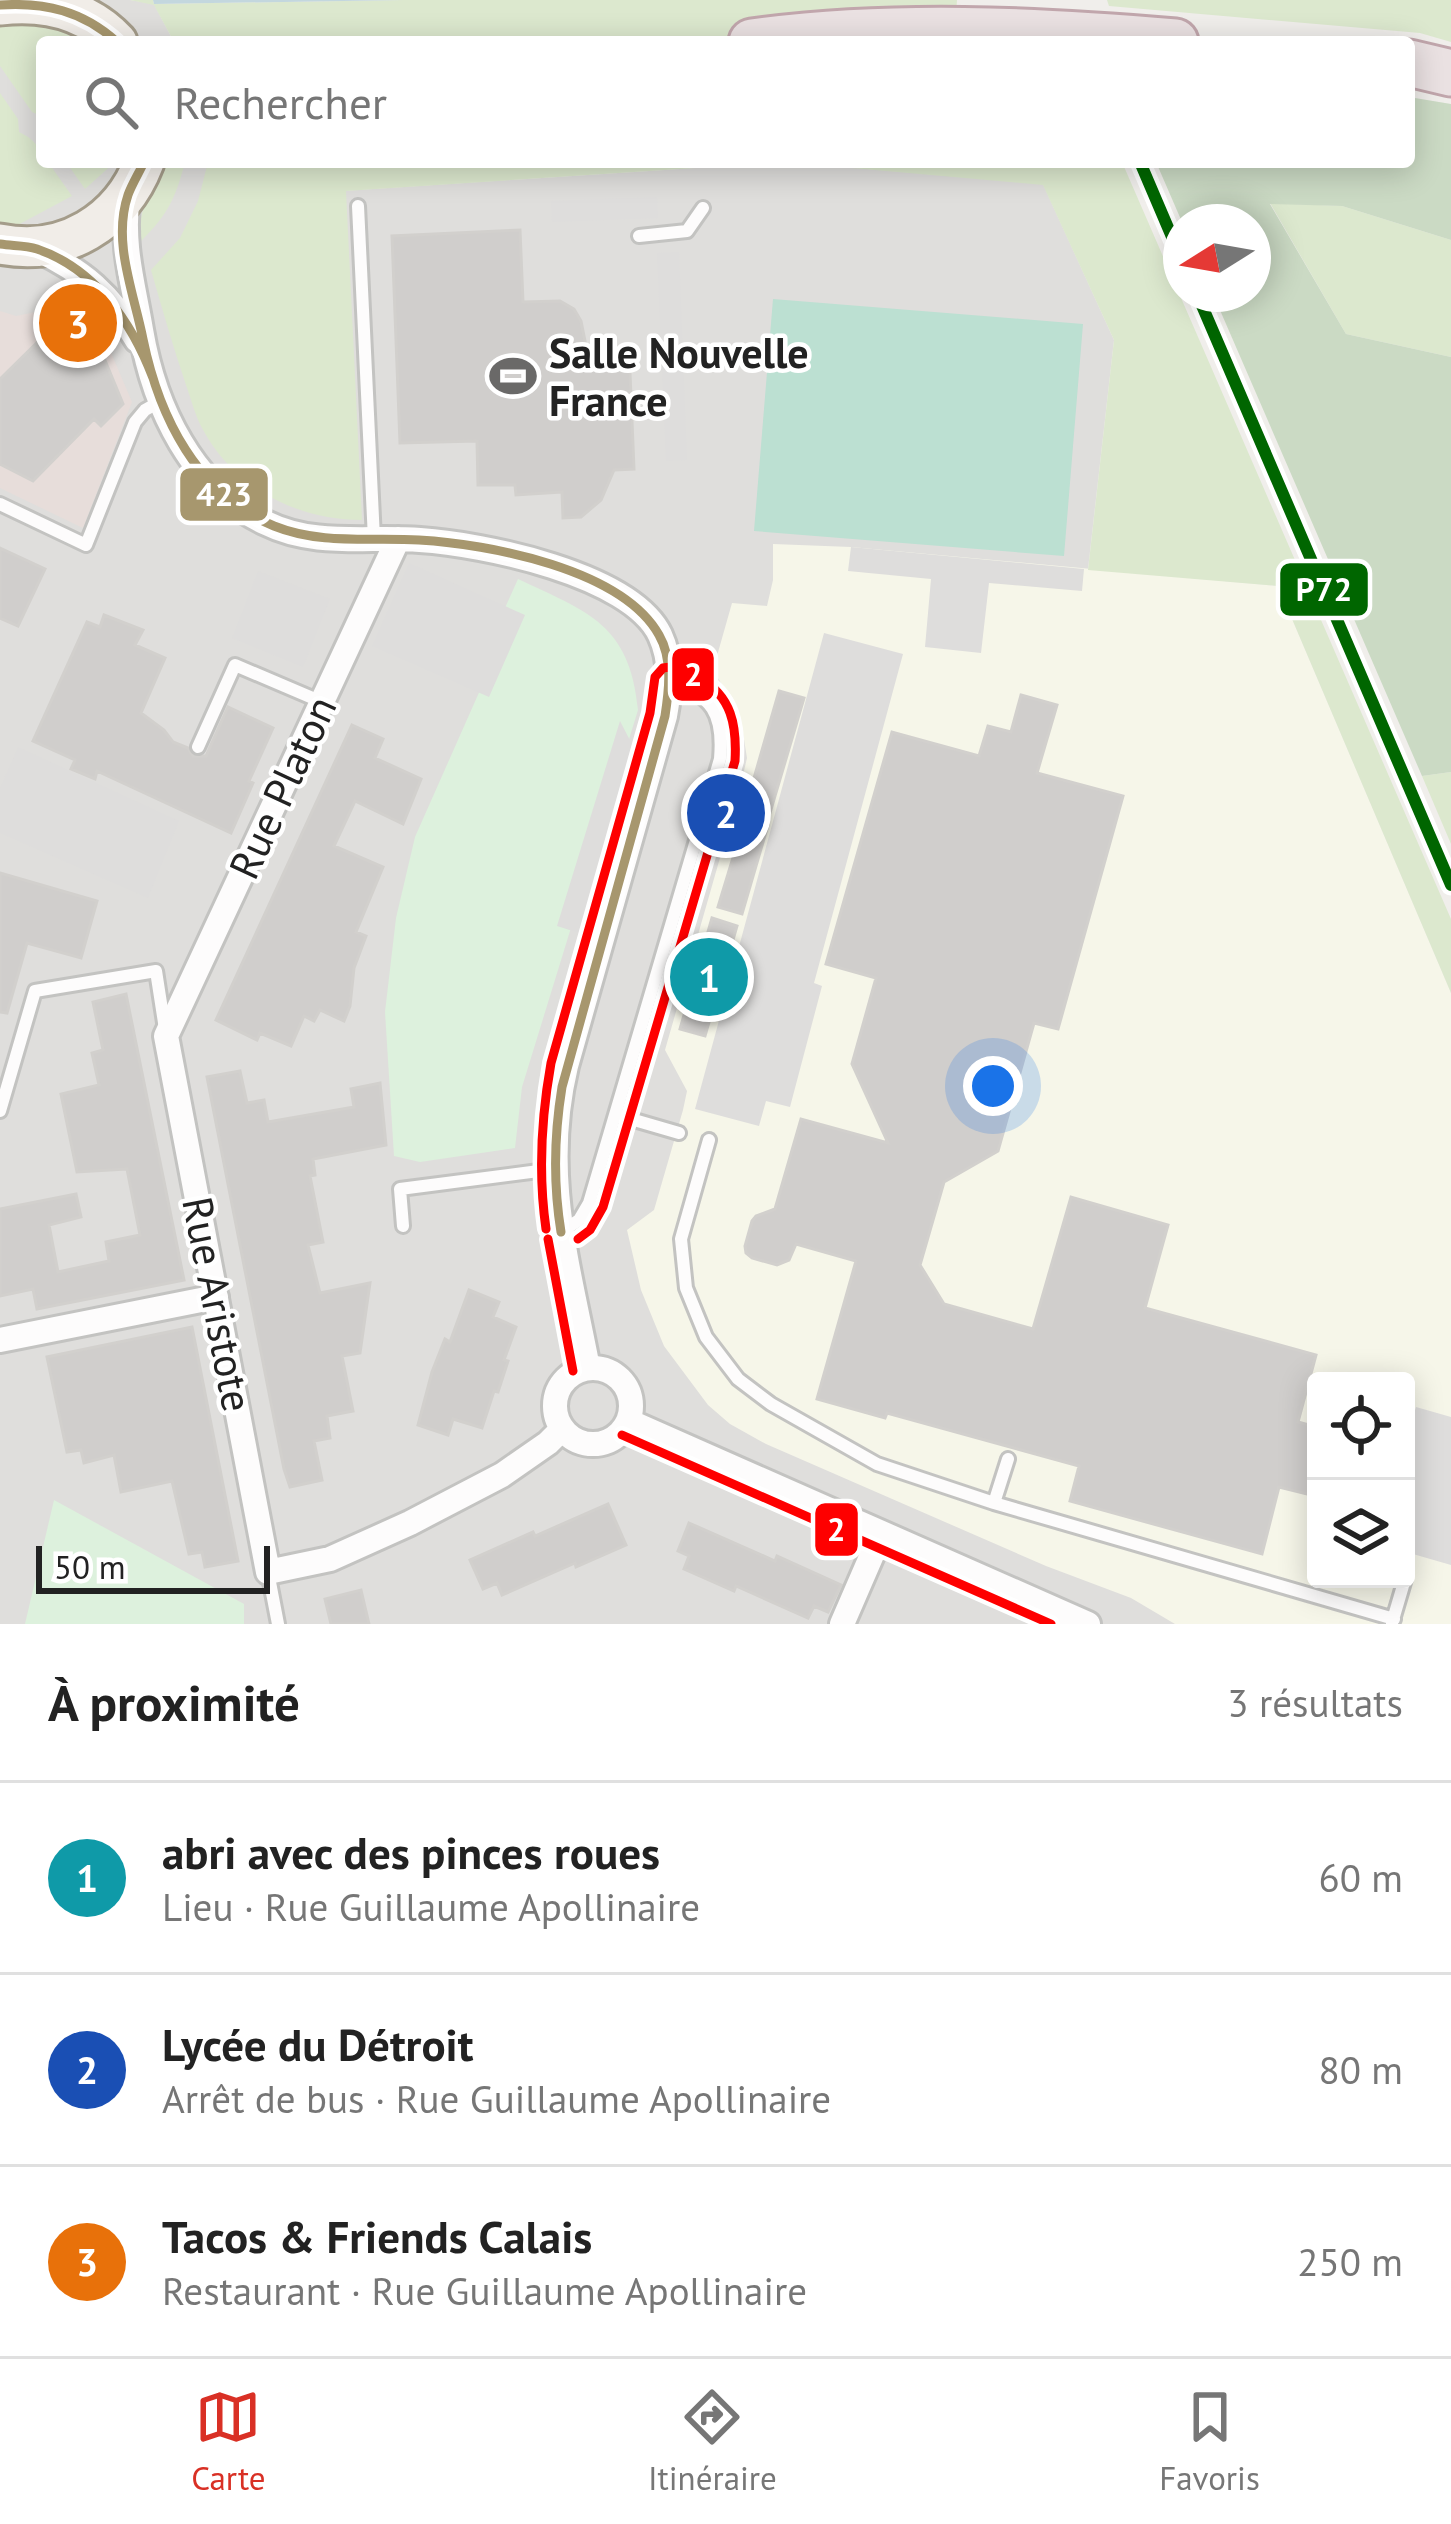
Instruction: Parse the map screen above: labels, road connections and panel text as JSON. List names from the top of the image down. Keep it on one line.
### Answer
{"streets":{"street":["Rue Platon","Rue Aristote"]},"crossings":[["Rue Platon","Rue Aristote"]],"places":{"sports":["Salle Nouvelle France"]},"lines":["transit line 423","transit line P72","transit line 2"],"scale_bar":"50 m","north":"left","page":{"search":"Rechercher","pins":["3","2","1"],"scale":"50 m","heading":["À proximité","3 résultats"],"list":[{"mark":"1","name":"abri avec des pinces roues","note":"Lieu · Rue Guillaume Apollinaire","value":"60 m"},{"mark":"2","name":"Lycée du Détroit","note":"Arrêt de bus · Rue Guillaume Apollinaire","value":"80 m"},{"mark":"3","name":"Tacos & Friends Calais","note":"Restaurant · Rue Guillaume Apollinaire","value":"250 m"}],"nav":["Carte","Itinéraire","Favoris"]}}
